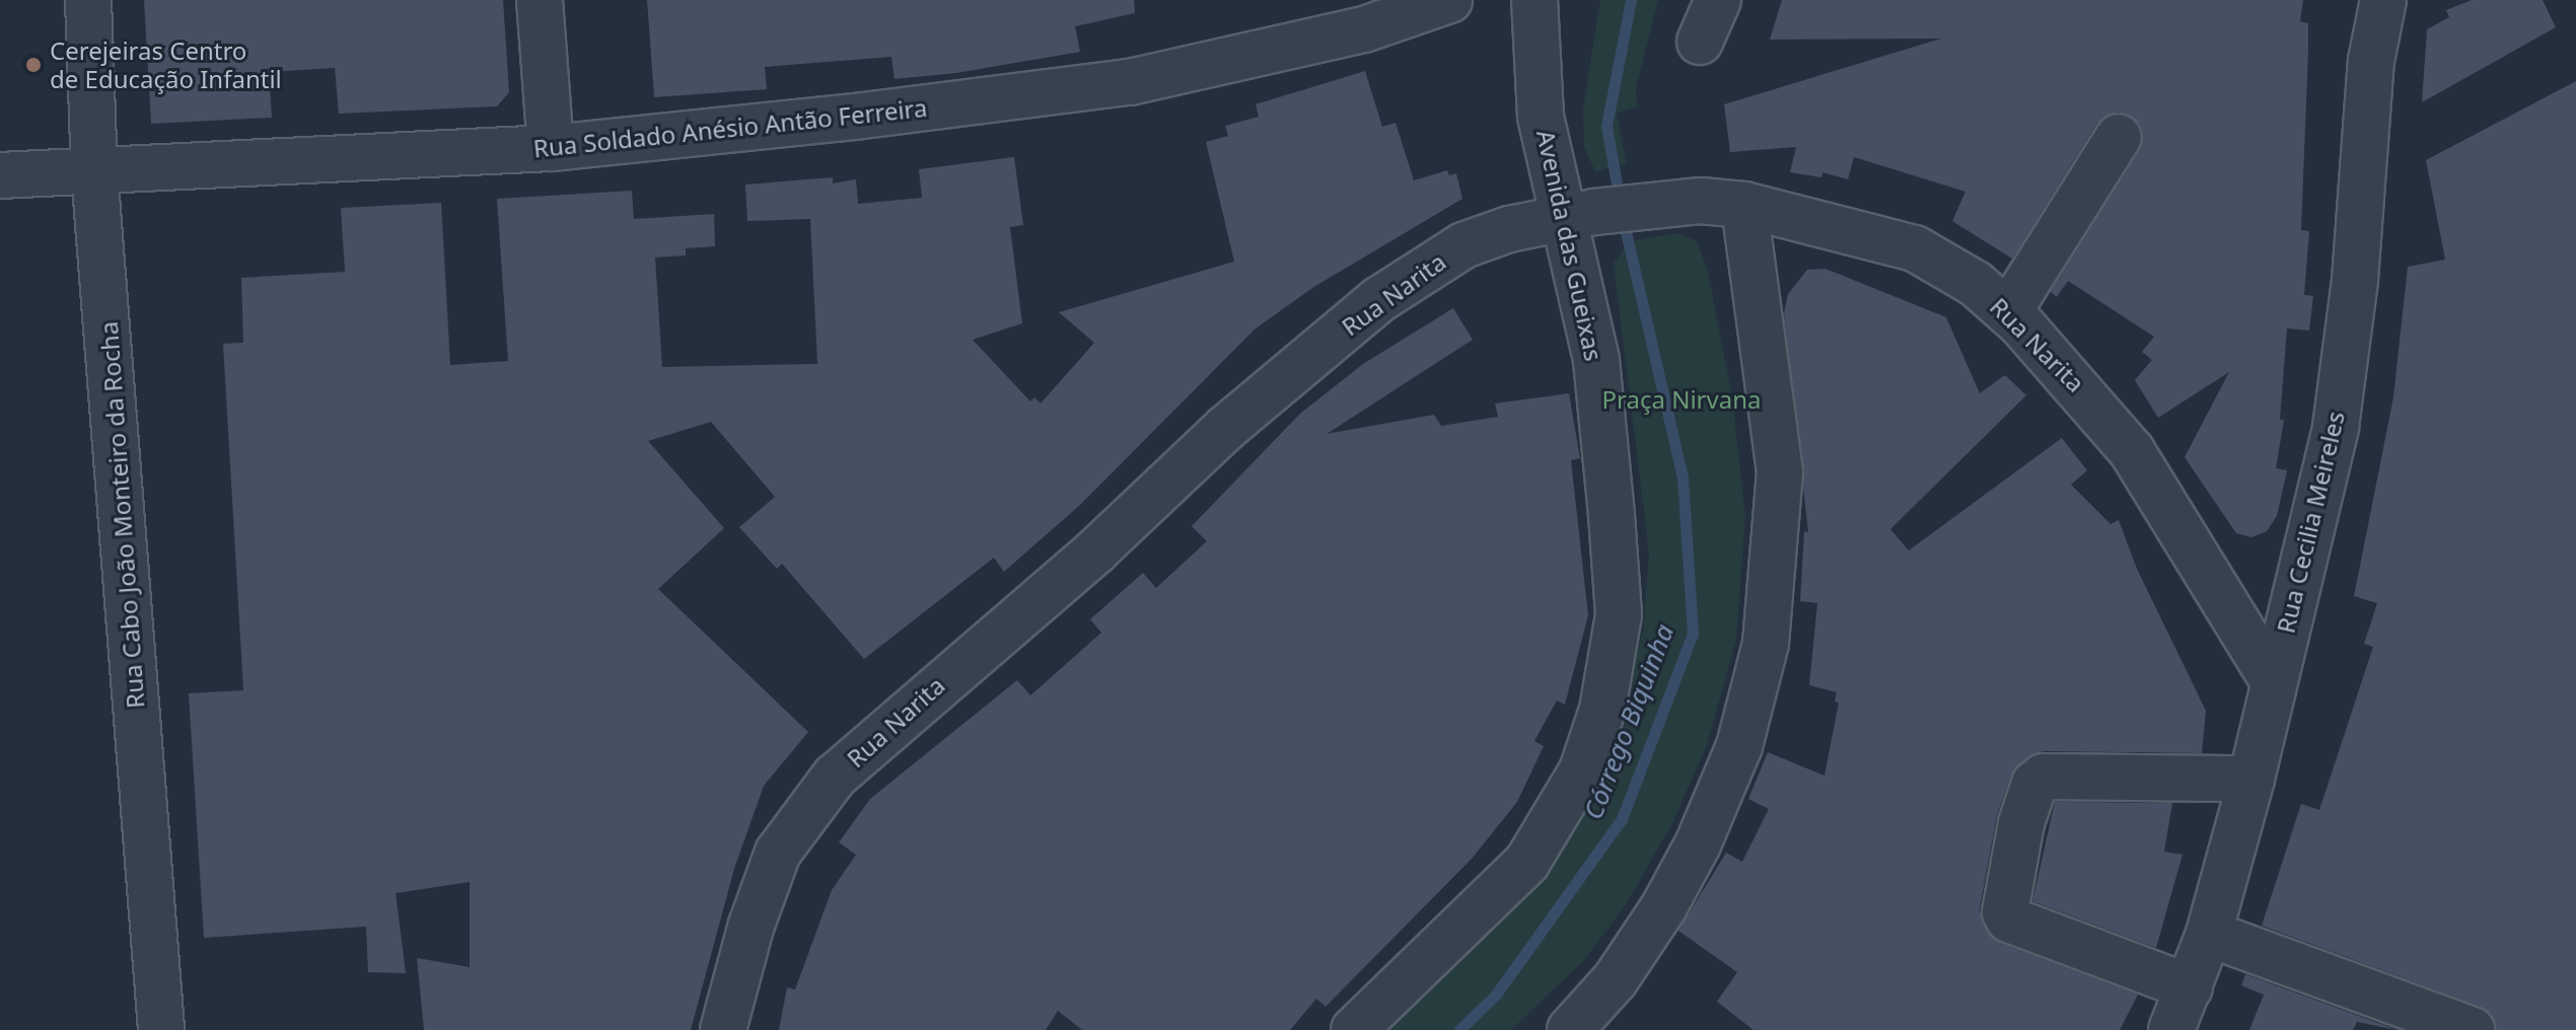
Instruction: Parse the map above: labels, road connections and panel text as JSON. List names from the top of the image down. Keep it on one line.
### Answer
{"streets":{"street":["Rua Soldado Anésio Antão Ferreira","Avenida das Gueixas","Rua Narita","Rua Cabo João Monteiro da Rocha","Rua Cecilia Meireles"]},"crossings":[["Rua Soldado Anésio Antão Ferreira","Rua Cabo João Monteiro da Rocha"],["Avenida das Gueixas","Rua Narita"],["Rua Narita","Rua Cecilia Meireles"]],"water":["Córrego Biquinha"],"parks":["Praça Nirvana"],"places":["Cerejeiras Centro de Educação Infantil"]}
